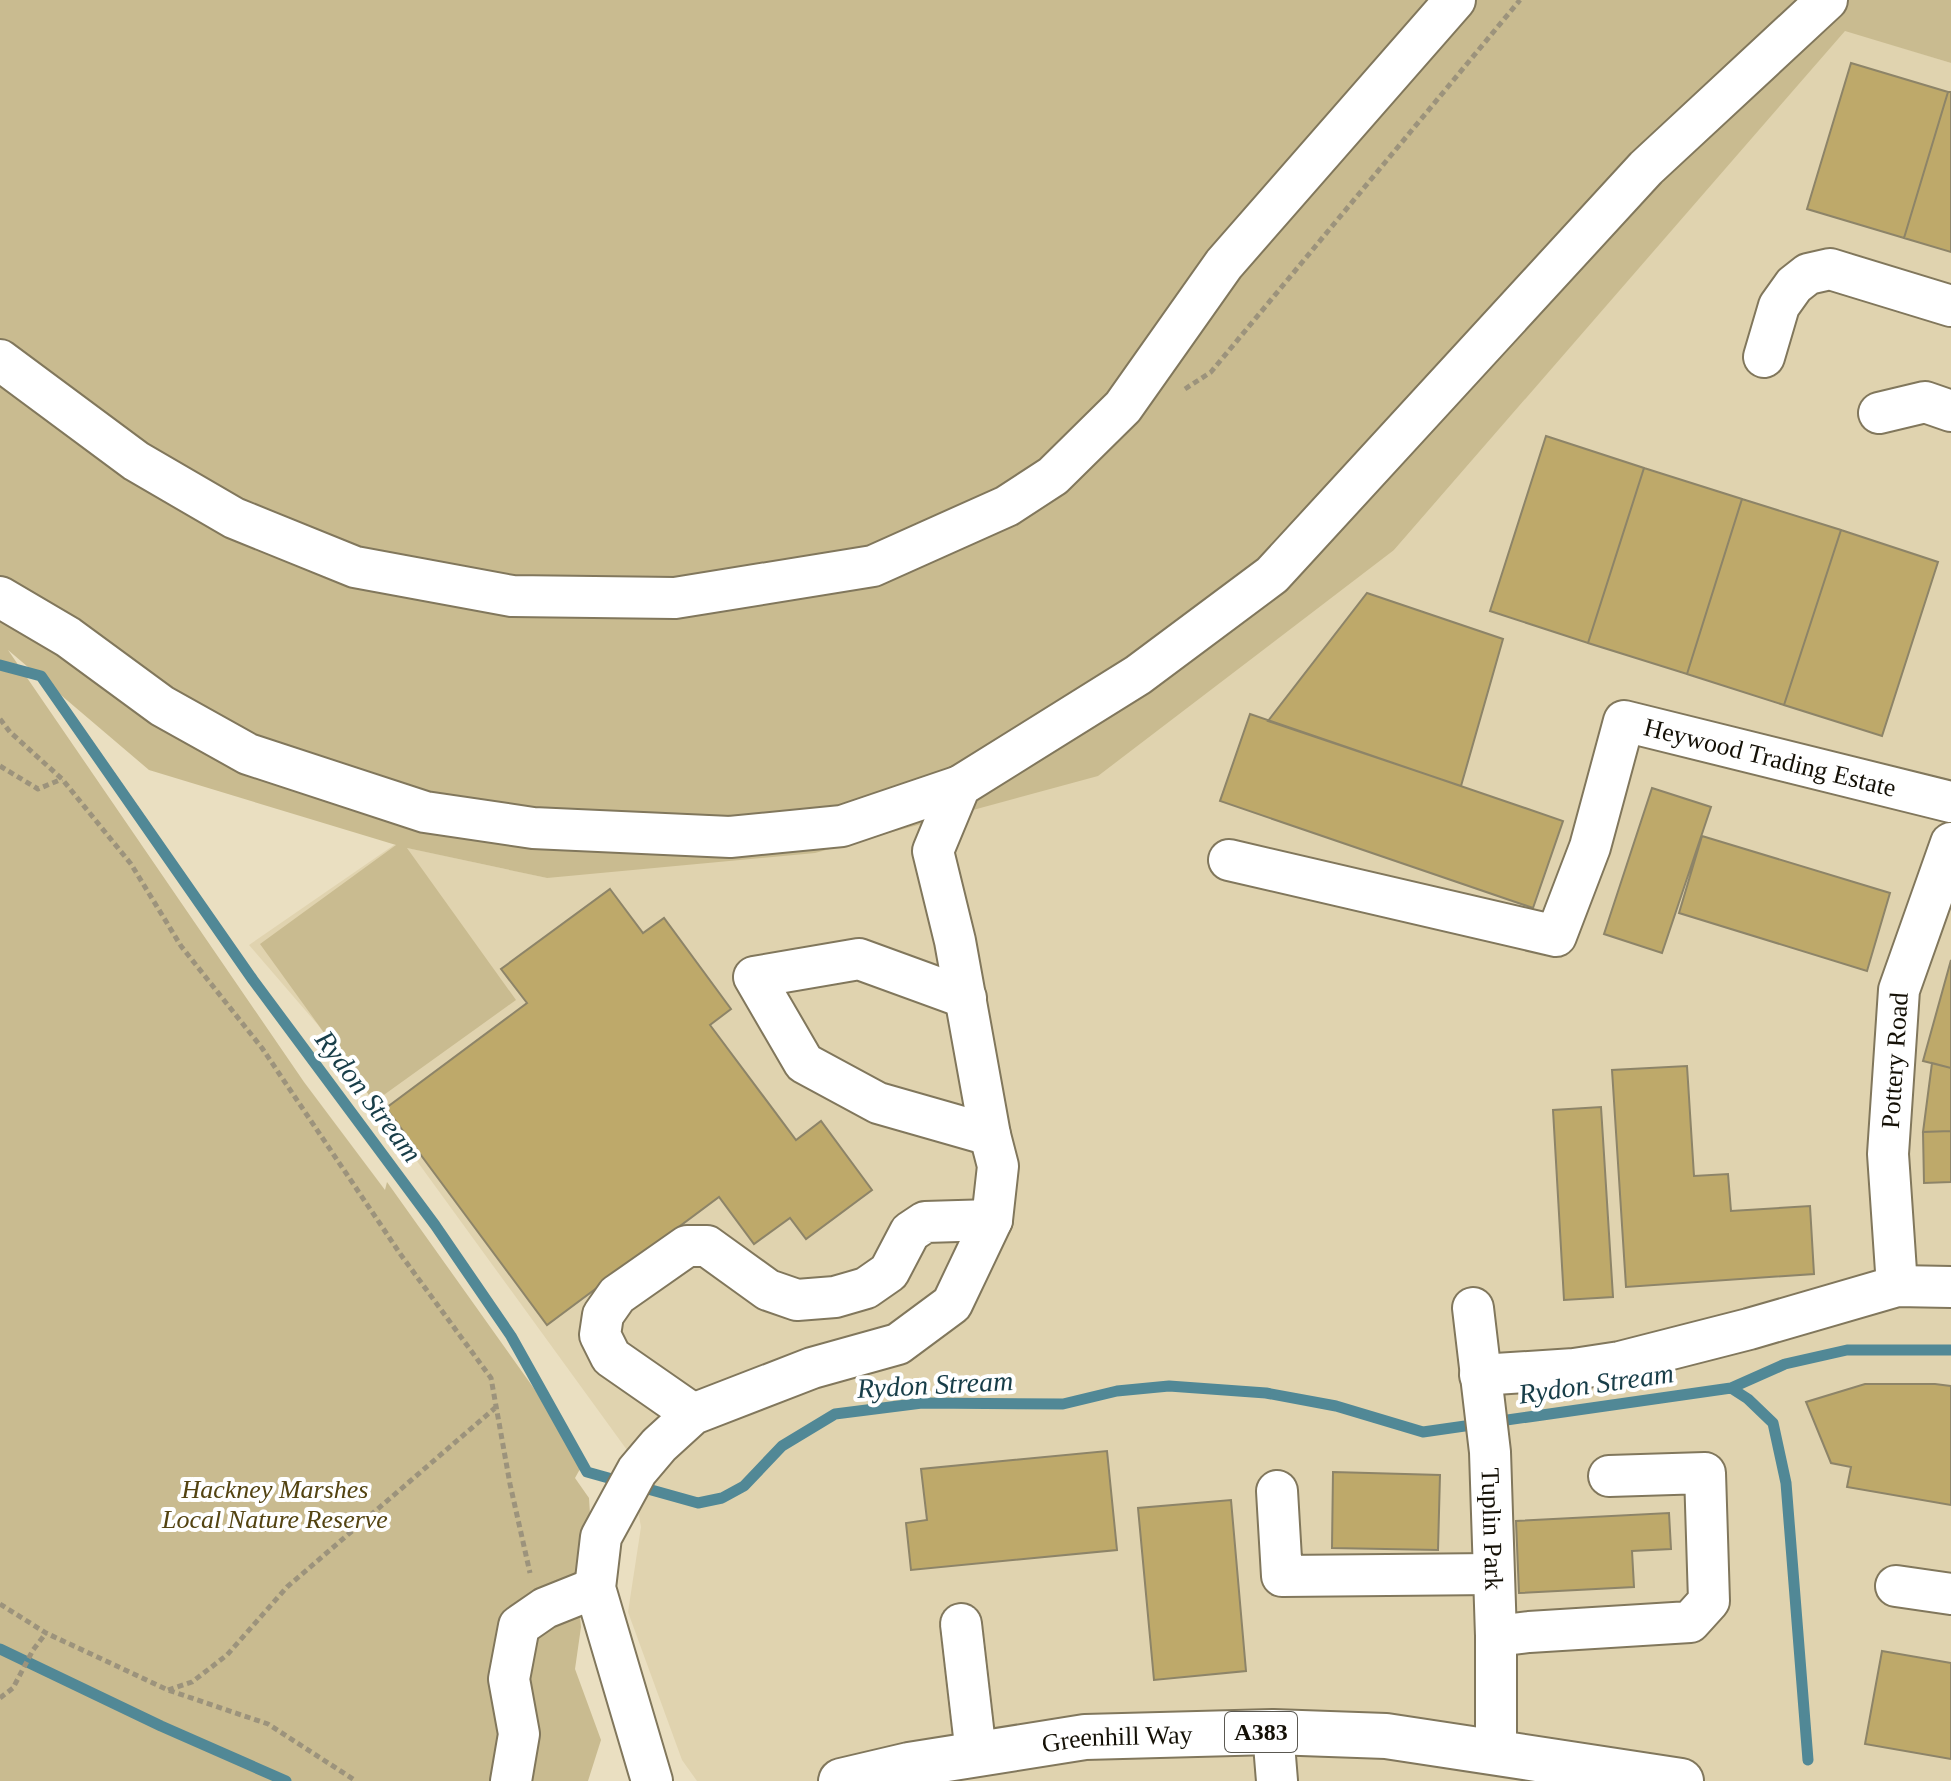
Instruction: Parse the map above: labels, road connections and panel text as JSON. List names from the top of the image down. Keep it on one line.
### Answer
{"streets":{"main road":["A383","Greenhill Way"],"street":["Heywood Trading Estate","Pottery Road","Tuplin Park"]},"crossings":[["Tuplin Park","Greenhill Way"]],"water":["Rydon Stream"],"parks":["Hackney Marshes Local Nature Reserve"]}
